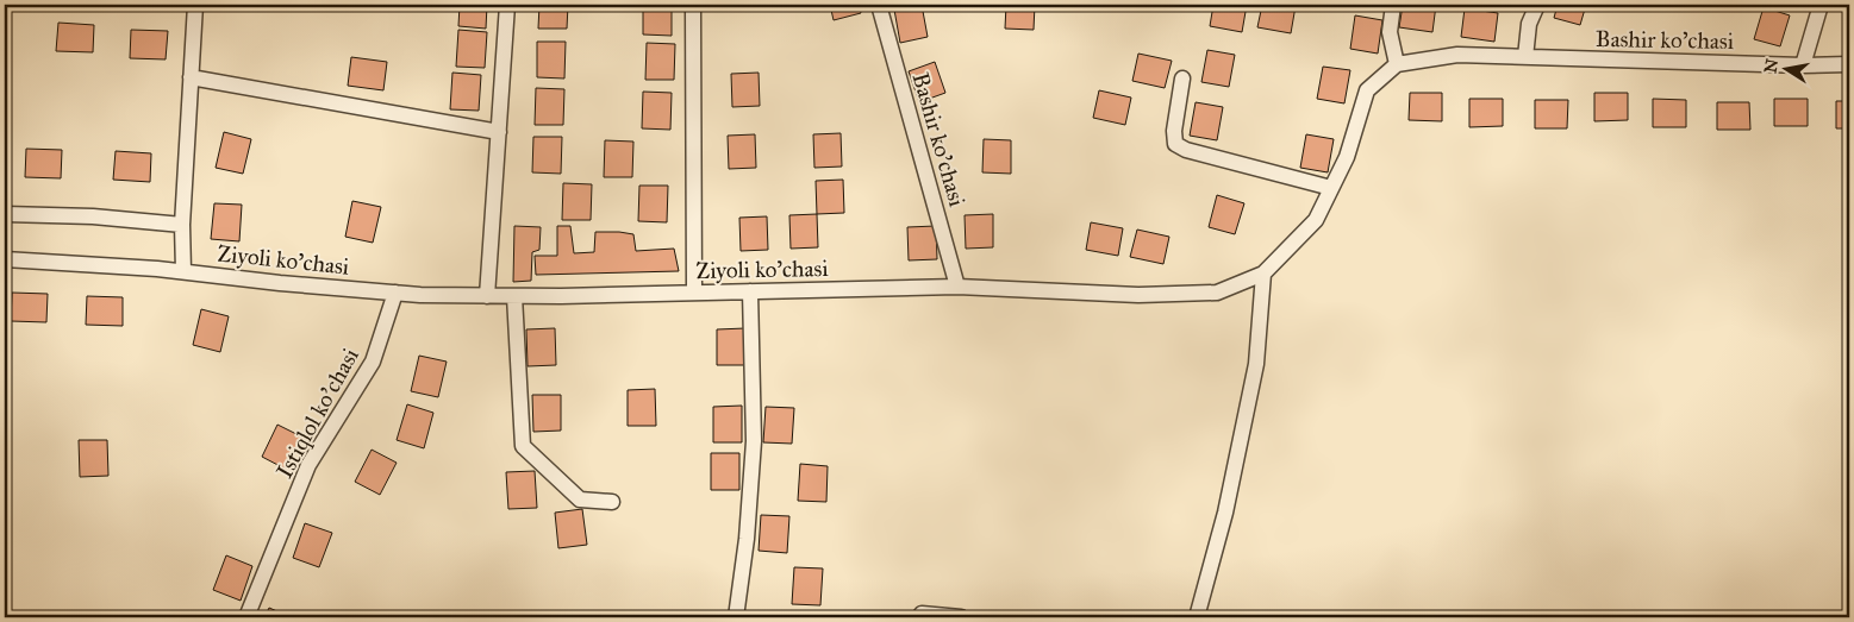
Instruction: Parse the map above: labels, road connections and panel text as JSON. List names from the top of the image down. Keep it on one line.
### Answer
{"streets":{"street":["Bashir ko'chasi","Ziyoli ko'chasi","Istiqlol ko'chasi"]},"crossings":[["Bashir ko'chasi","Ziyoli ko'chasi"],["Ziyoli ko'chasi","Istiqlol ko'chasi"]],"north":"left"}
